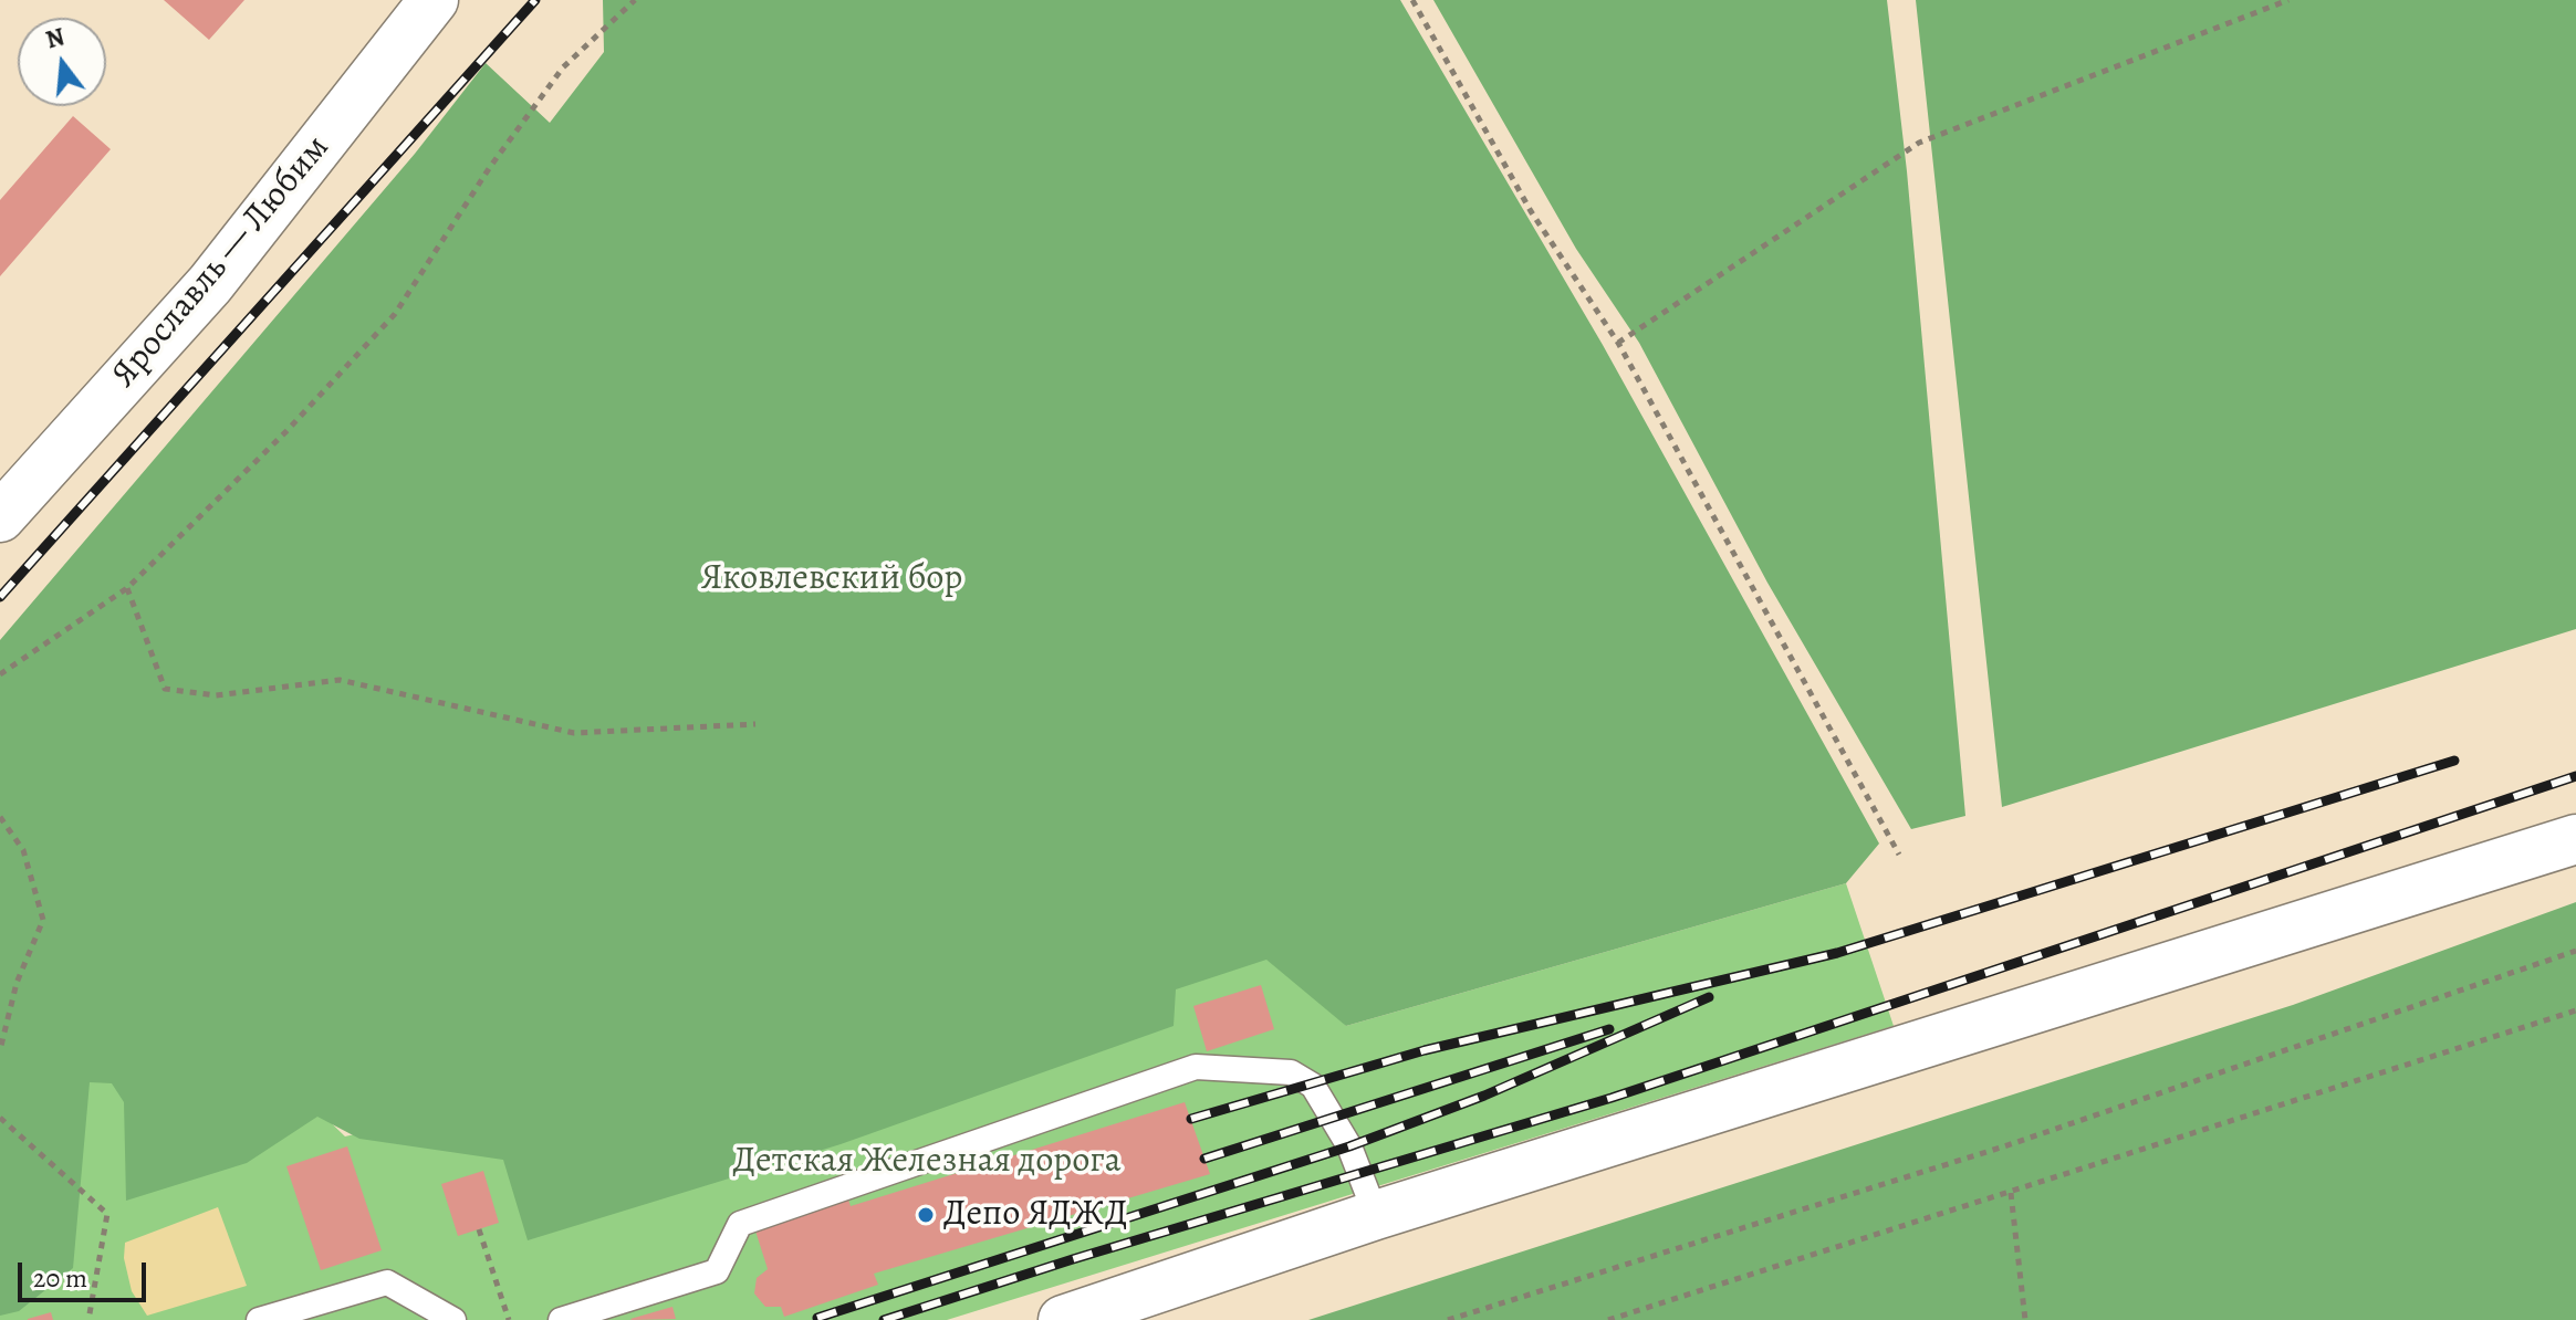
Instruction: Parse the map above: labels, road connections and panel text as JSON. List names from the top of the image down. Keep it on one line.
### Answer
{"streets":{"street":["Ярославль — Любим"]},"parks":["Яковлевский бор","Детская Железная дорога"],"places":["Депо ЯДЖД"],"scale_bar":"20 m","north":"top"}
